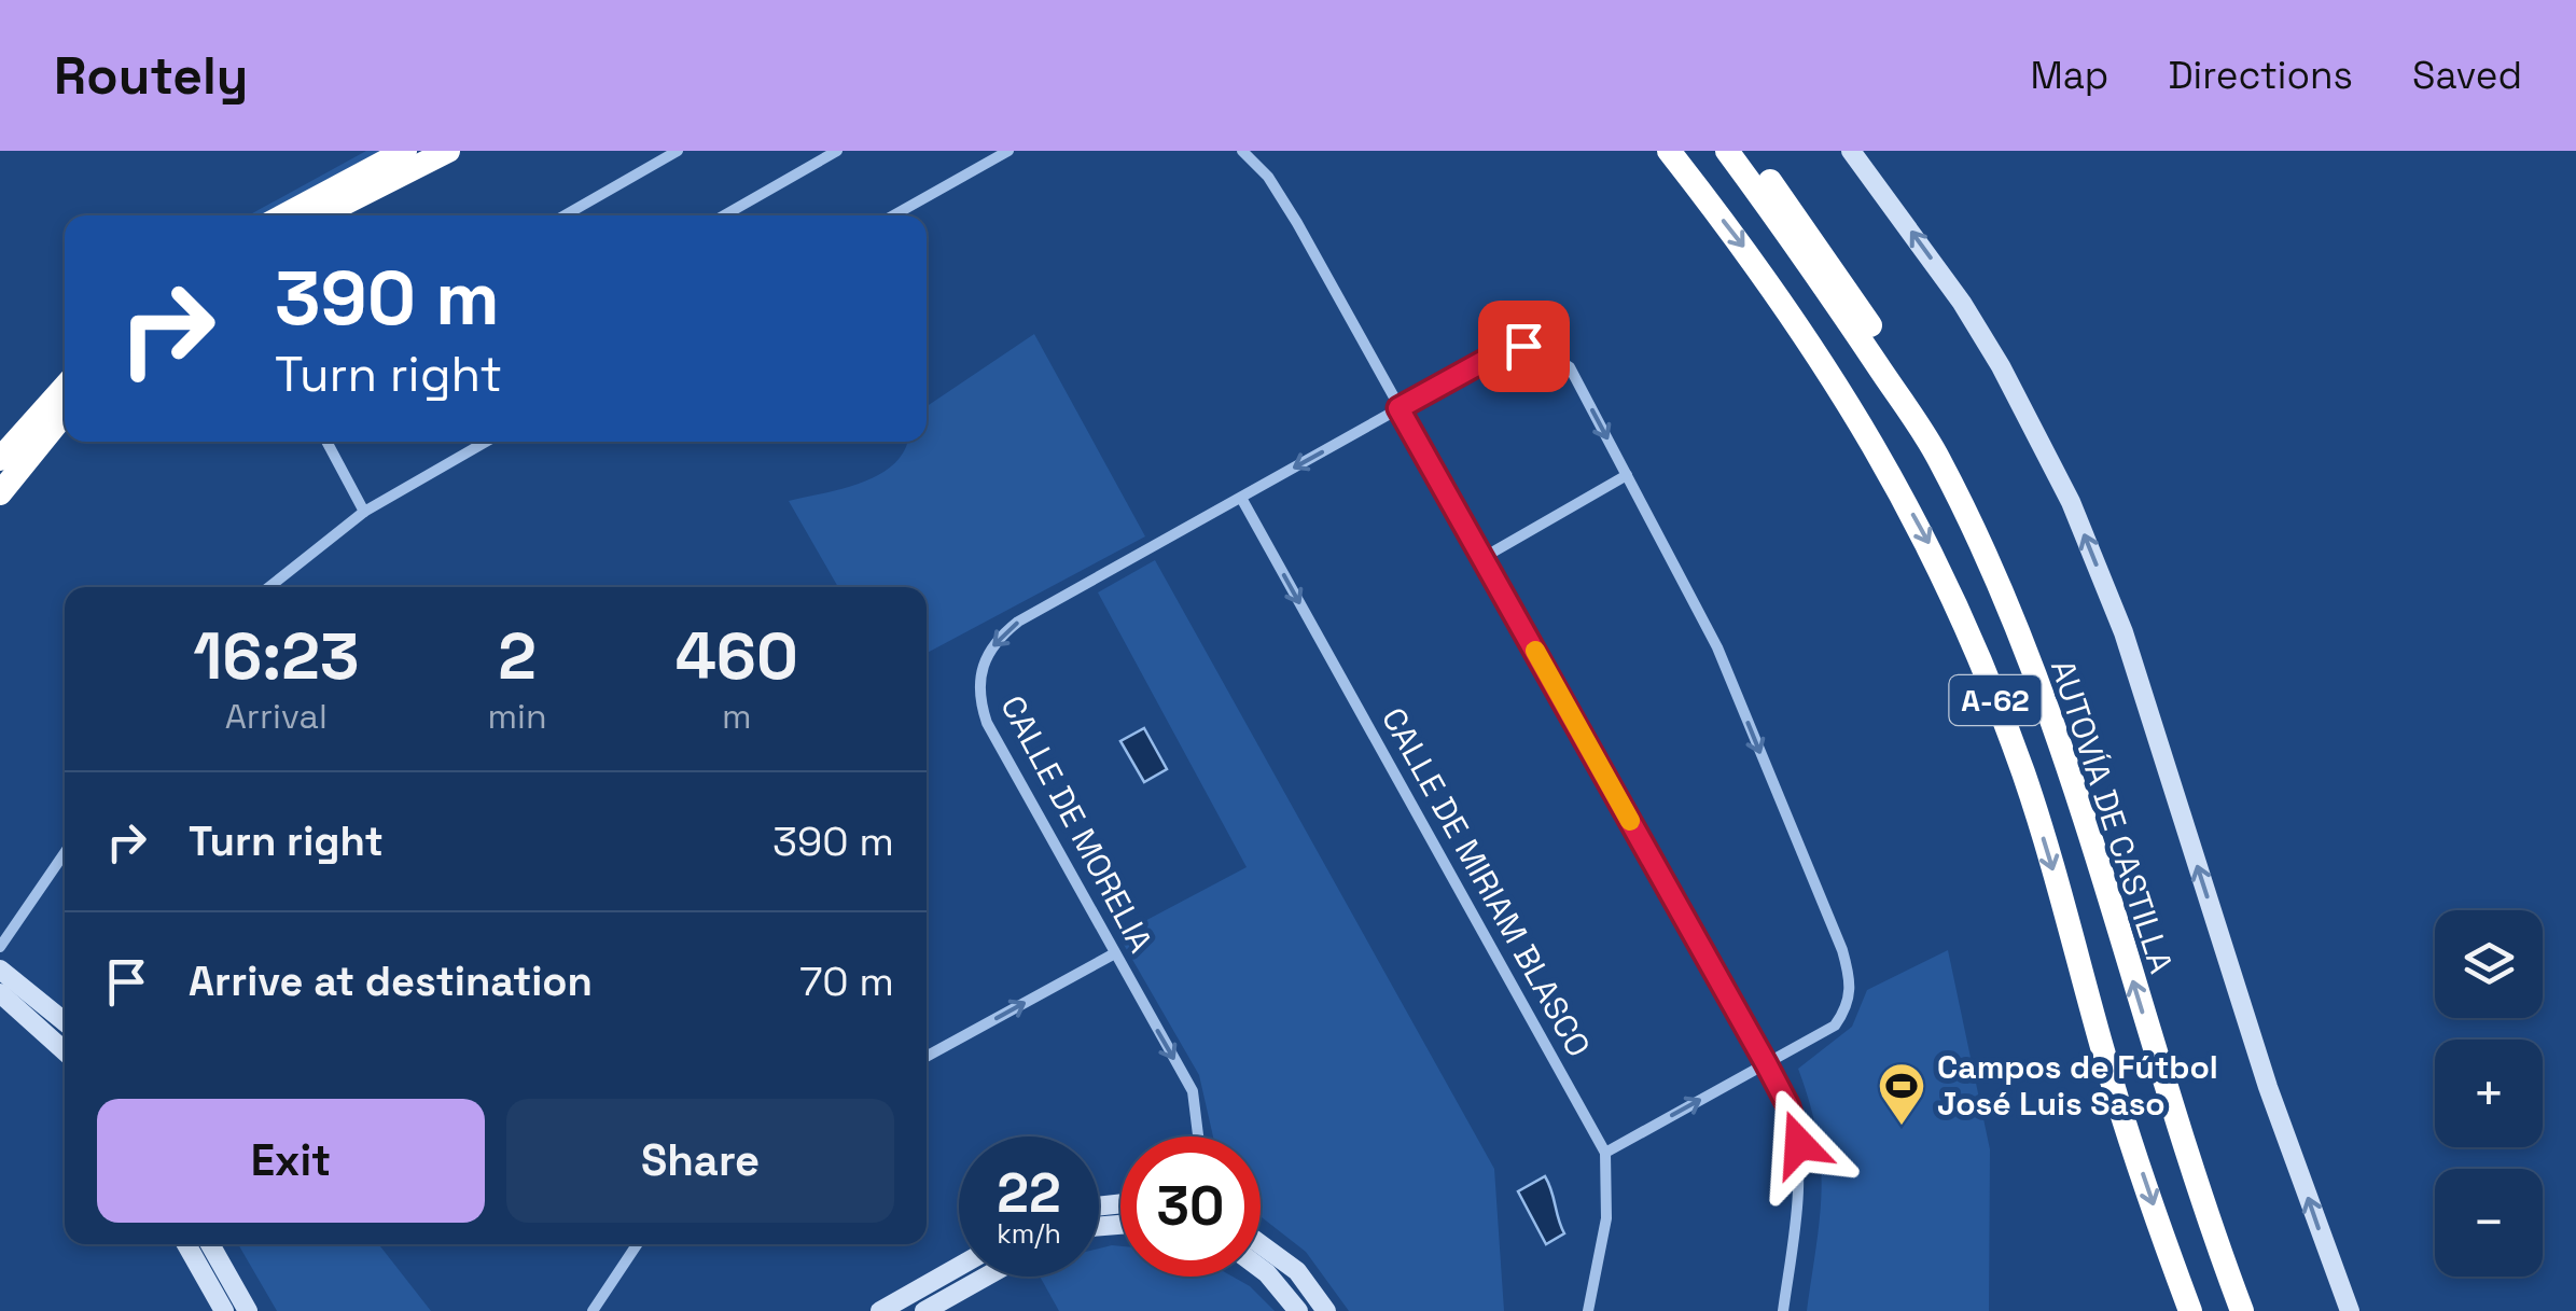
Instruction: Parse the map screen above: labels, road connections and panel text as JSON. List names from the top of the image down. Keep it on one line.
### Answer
{"streets":{"highway":["A-62","AUTOVÍA DE CASTILLA"],"street":["CALLE DE MORELIA","CALLE DE MIRIAM BLASCO"]},"crossings":[["CALLE DE MORELIA","CALLE DE MIRIAM BLASCO"]],"one_way":["CALLE DE MIRIAM BLASCO"],"places":{"sports":["Campos de Fútbol José Luis Saso"]},"page":{"header":"Routely","nav":["Map","Directions","Saved"],"turn":["390 m","Turn right"],"eta":["16:23","Arrival","2","min","460","m"],"list":[{"name":"Turn right","value":"390 m"},{"name":"Arrive at destination","value":"70 m"}],"map_buttons":["+","−"],"buttons":["Exit","Share"],"speed":"22 km/h","limit":"30"}}
